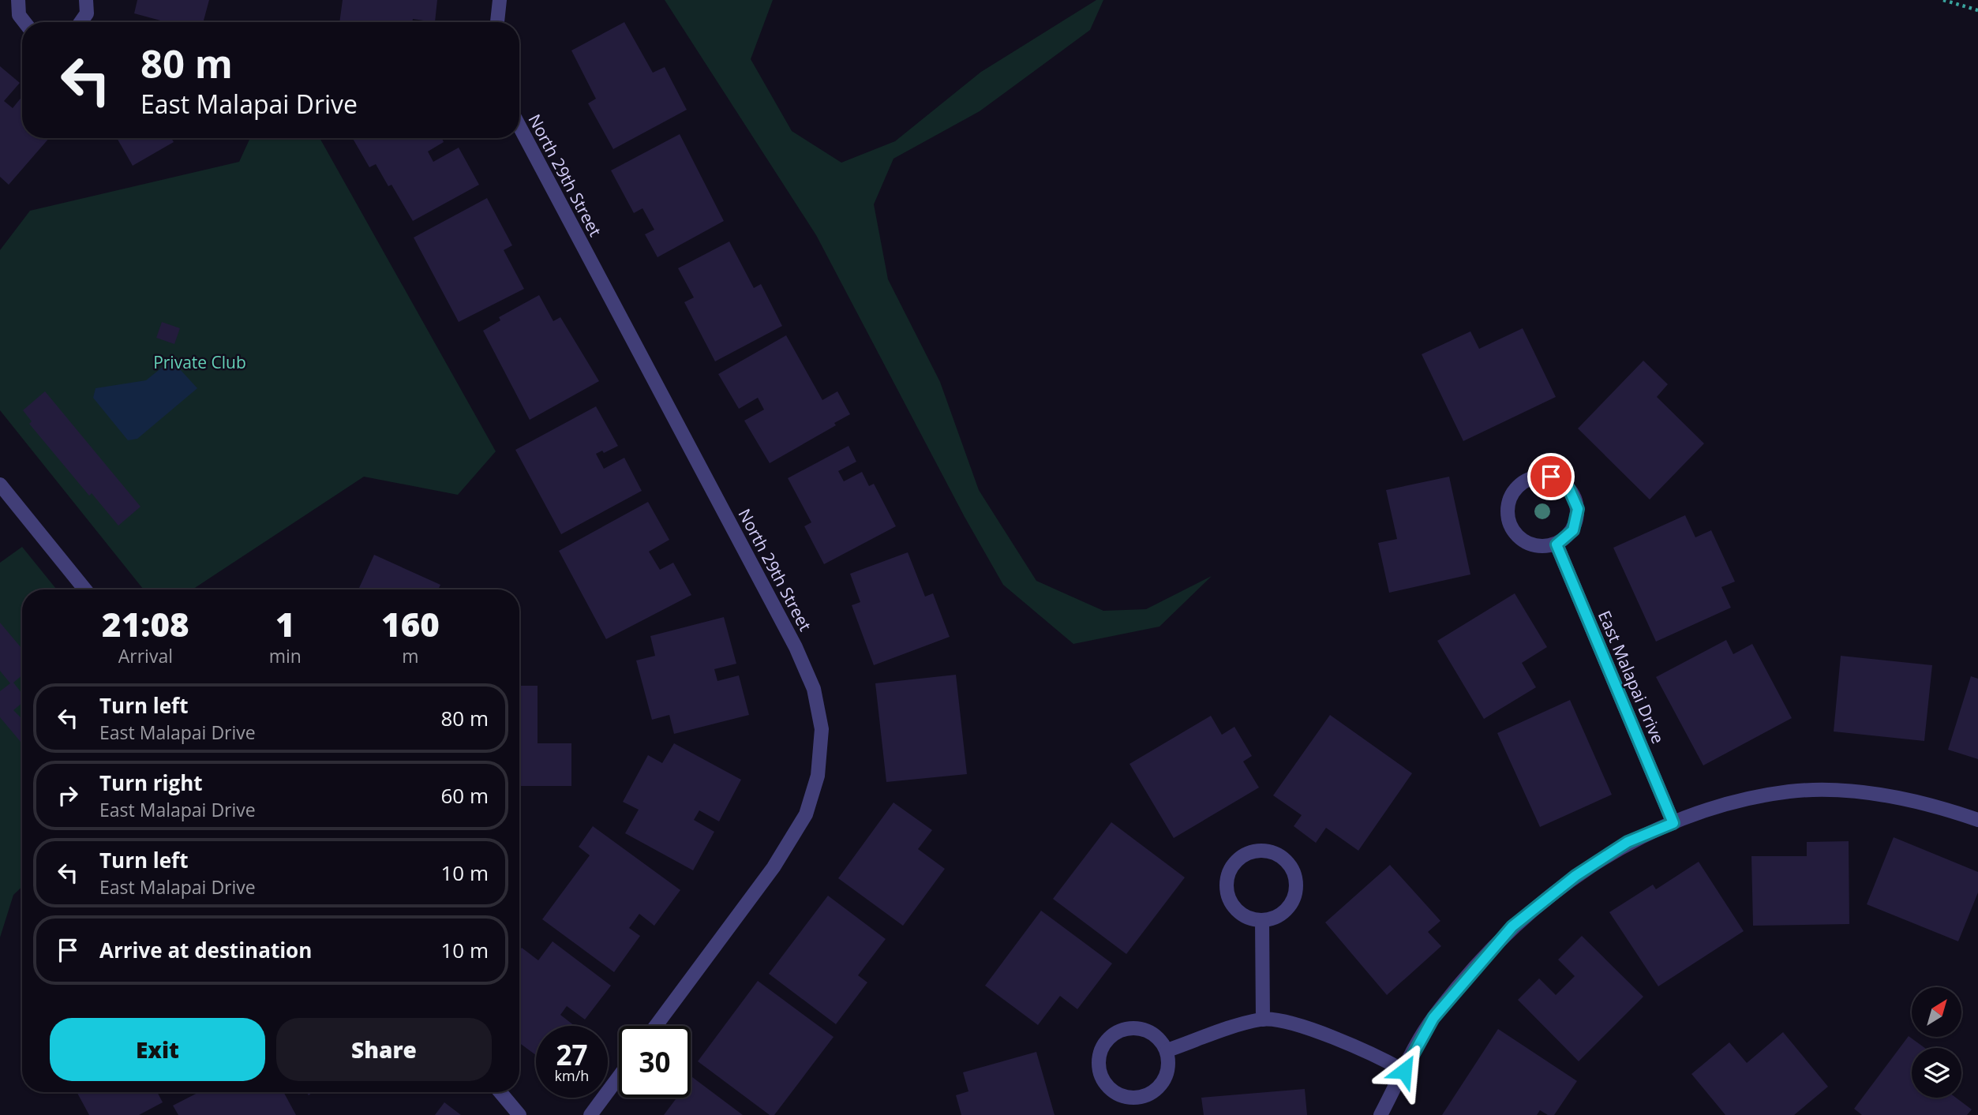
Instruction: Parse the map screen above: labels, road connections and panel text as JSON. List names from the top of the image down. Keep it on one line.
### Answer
{"streets":{"street":["North 29th Street","East Malapai Drive"]},"parks":["Private Club"],"north":"top right","page":{"turn":["80 m","East Malapai Drive"],"eta":["21:08","Arrival","1","min","160","m"],"list":[{"name":"Turn left","note":"East Malapai Drive","value":"80 m"},{"name":"Turn right","note":"East Malapai Drive","value":"60 m"},{"name":"Turn left","note":"East Malapai Drive","value":"10 m"},{"name":"Arrive at destination","value":"10 m"}],"buttons":["Exit","Share"],"speed":"27 km/h","limit":"30"}}
